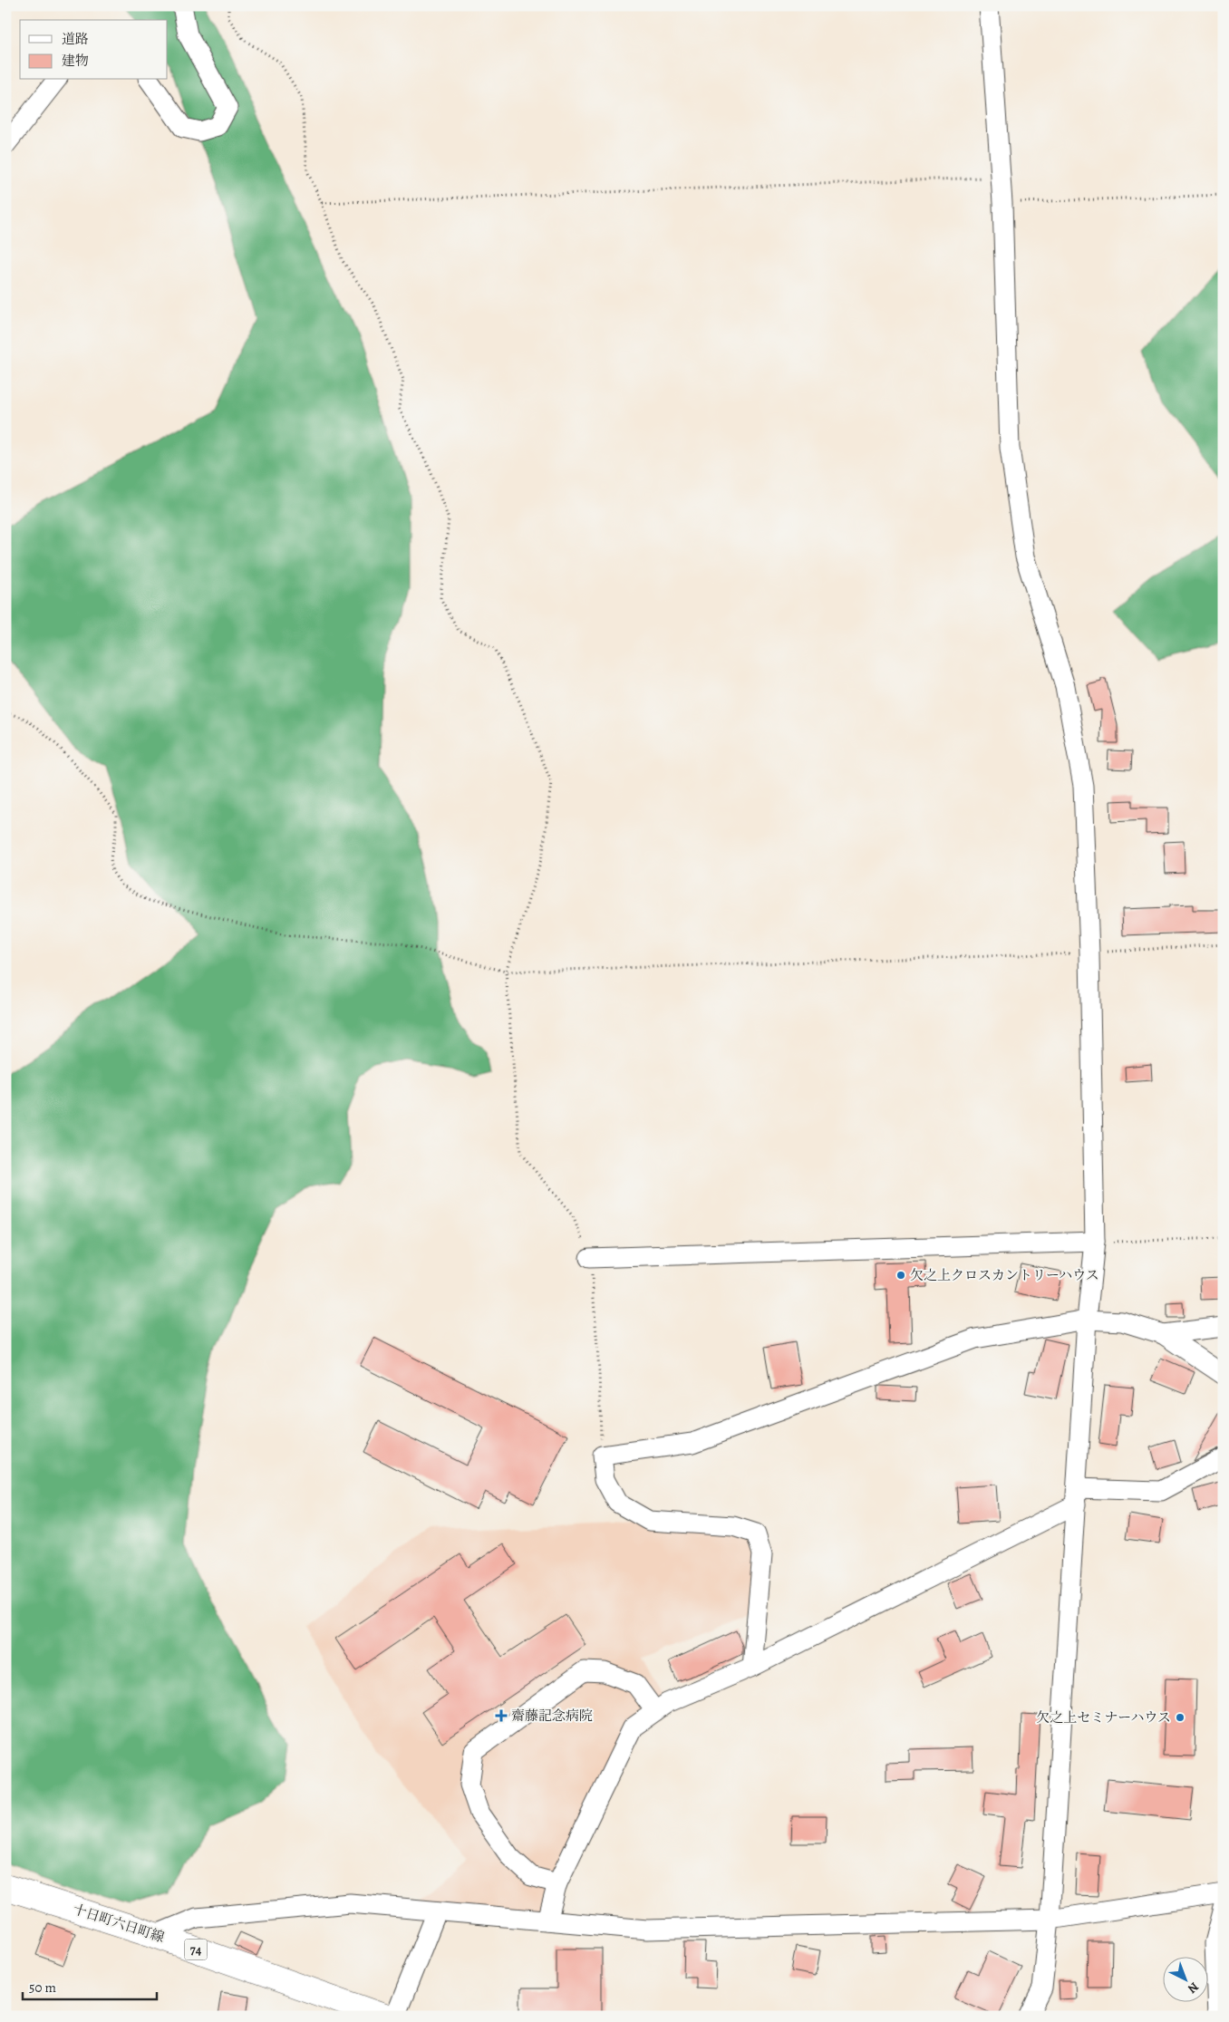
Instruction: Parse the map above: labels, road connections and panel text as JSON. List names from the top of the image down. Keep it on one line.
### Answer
{"streets":{"main road":["十日町六日町線","74"]},"places":{"other":["欠之上クロスカントリーハウス","欠之上セミナーハウス"],"health":["齋藤記念病院"]},"legend":["道路","建物"],"scale_bar":"50 m","north":"bottom right"}
